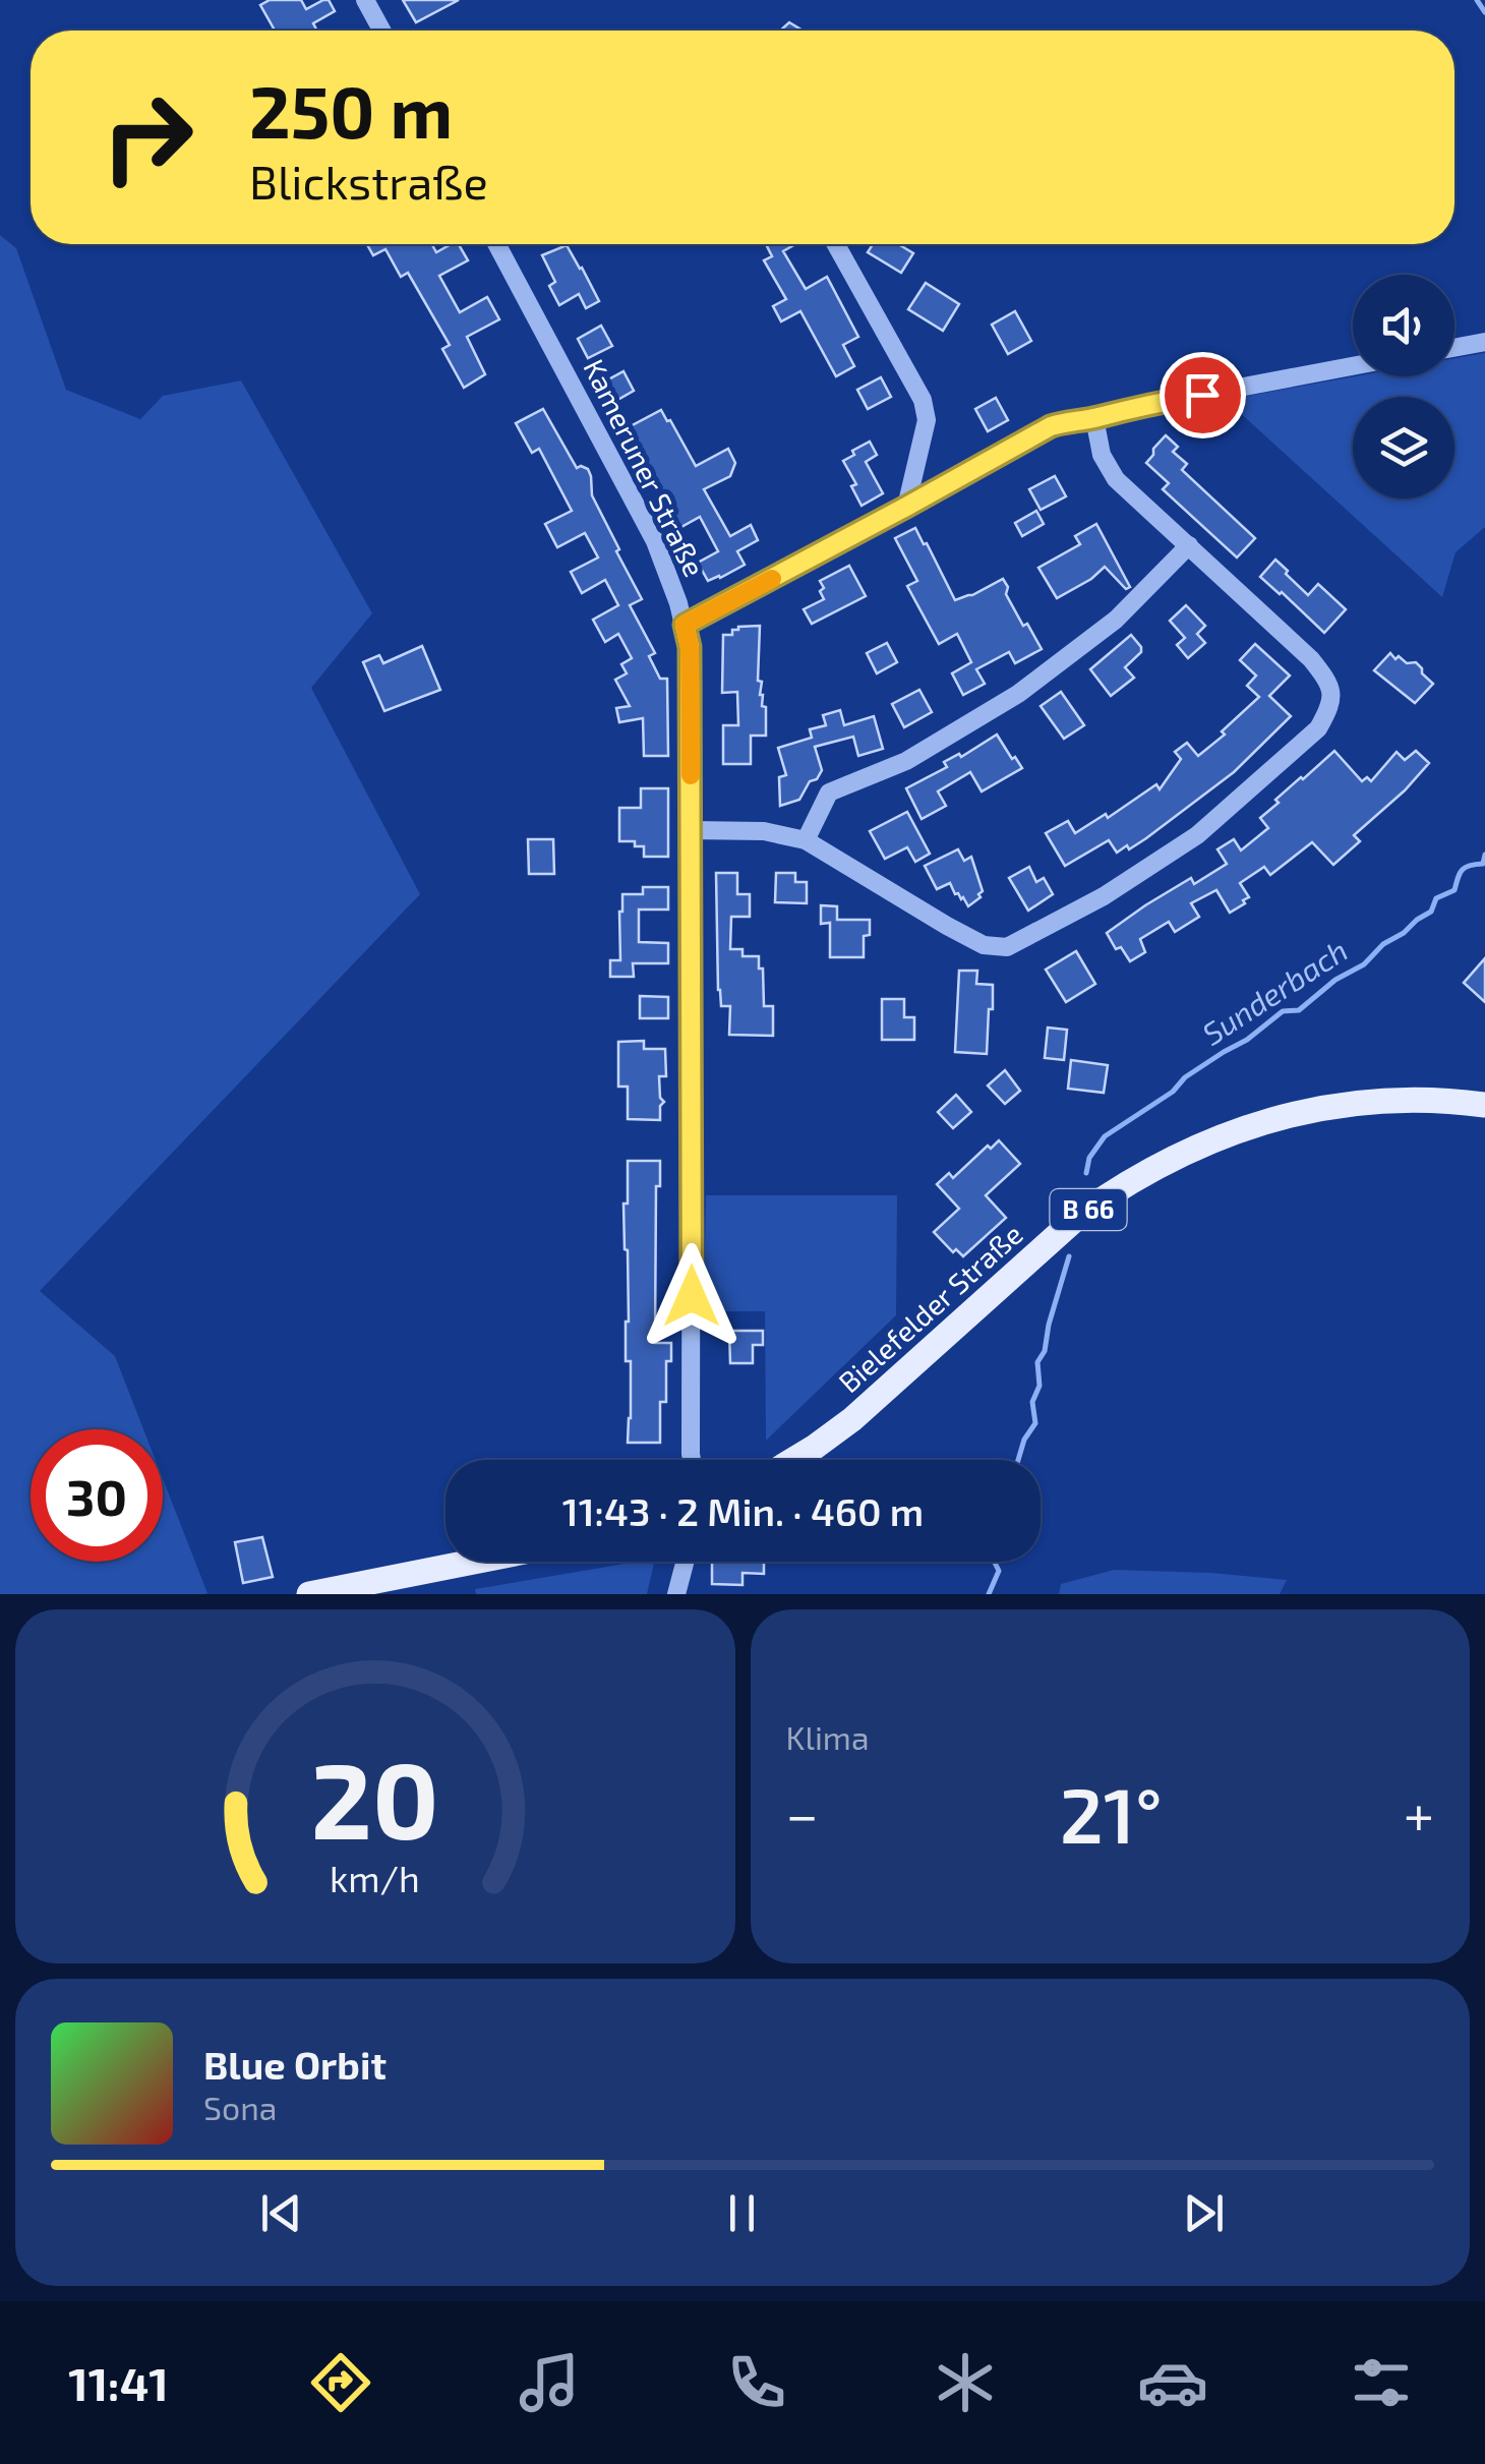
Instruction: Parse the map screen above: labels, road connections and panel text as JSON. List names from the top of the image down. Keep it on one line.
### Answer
{"streets":{"main road":["B 66","Bielefelder Straße"],"street":["Kameruner Straße"]},"water":["Sunderbach"],"page":{"turn":["250 m","Blickstraße"],"limit":"30","trip":"11:43 · 2 Min. · 460 m","tile":"Klima","heat":["−","21°","+"],"song":["Blue Orbit","Sona"],"tabs":"11:41","gauge":["20","km/h"]}}
